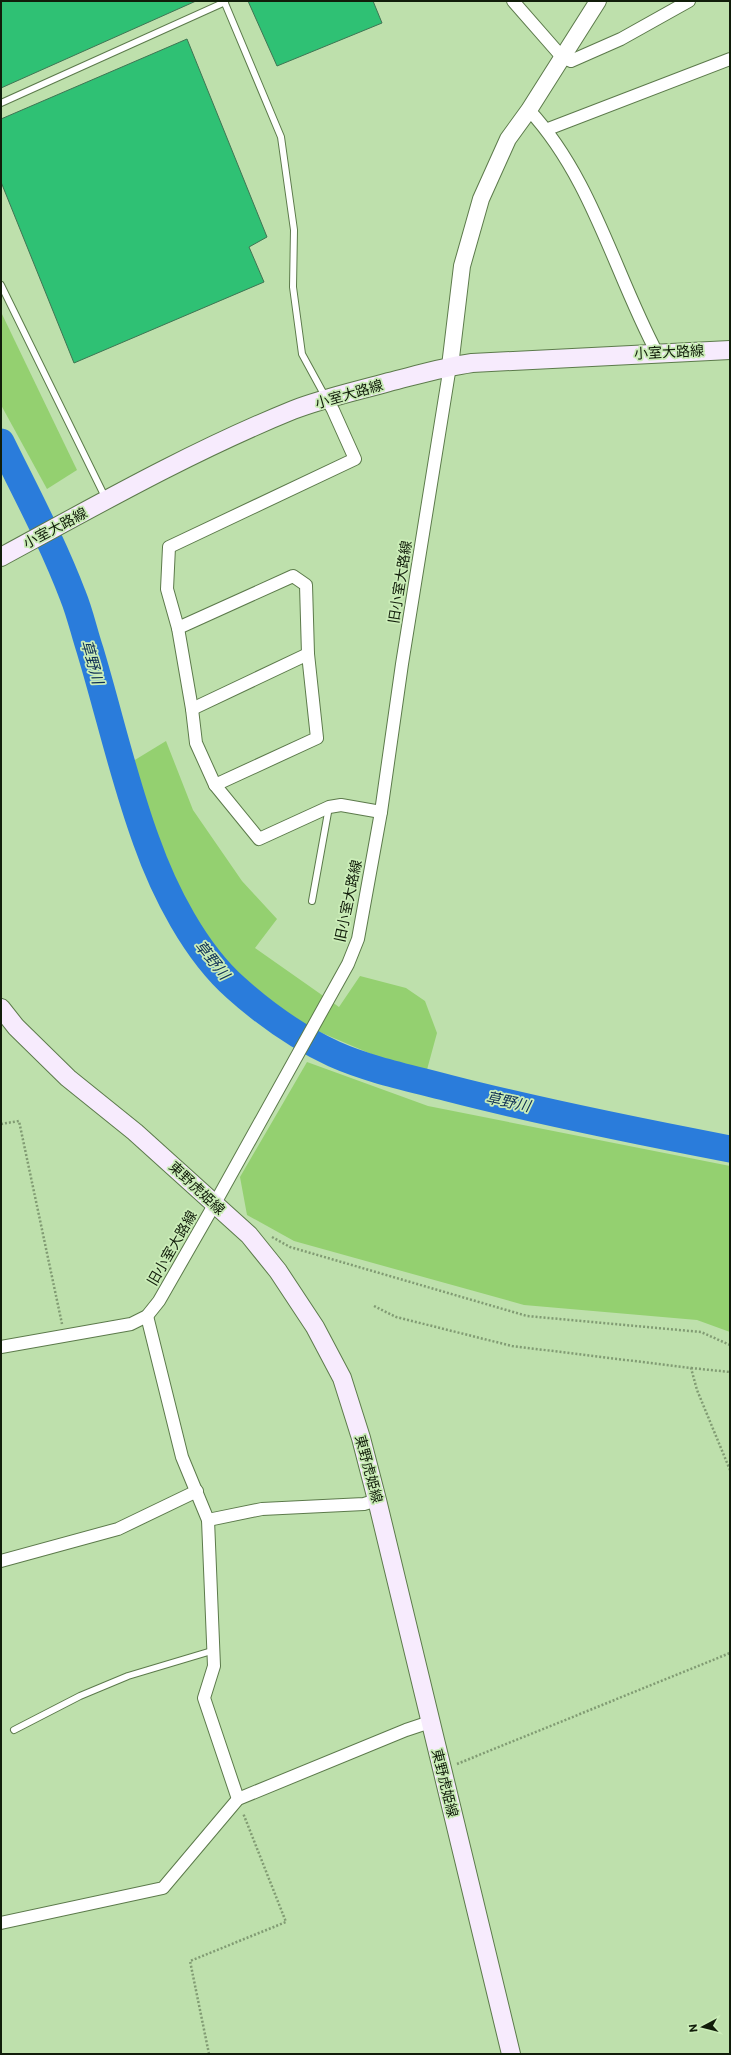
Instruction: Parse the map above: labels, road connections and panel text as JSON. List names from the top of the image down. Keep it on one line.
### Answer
{"streets":{"main road":["小室大路線","東野虎姫線"],"street":["旧小室大路線"]},"crossings":[["小室大路線","旧小室大路線"],["旧小室大路線","東野虎姫線"]],"water":["草野川"],"north":"left"}
